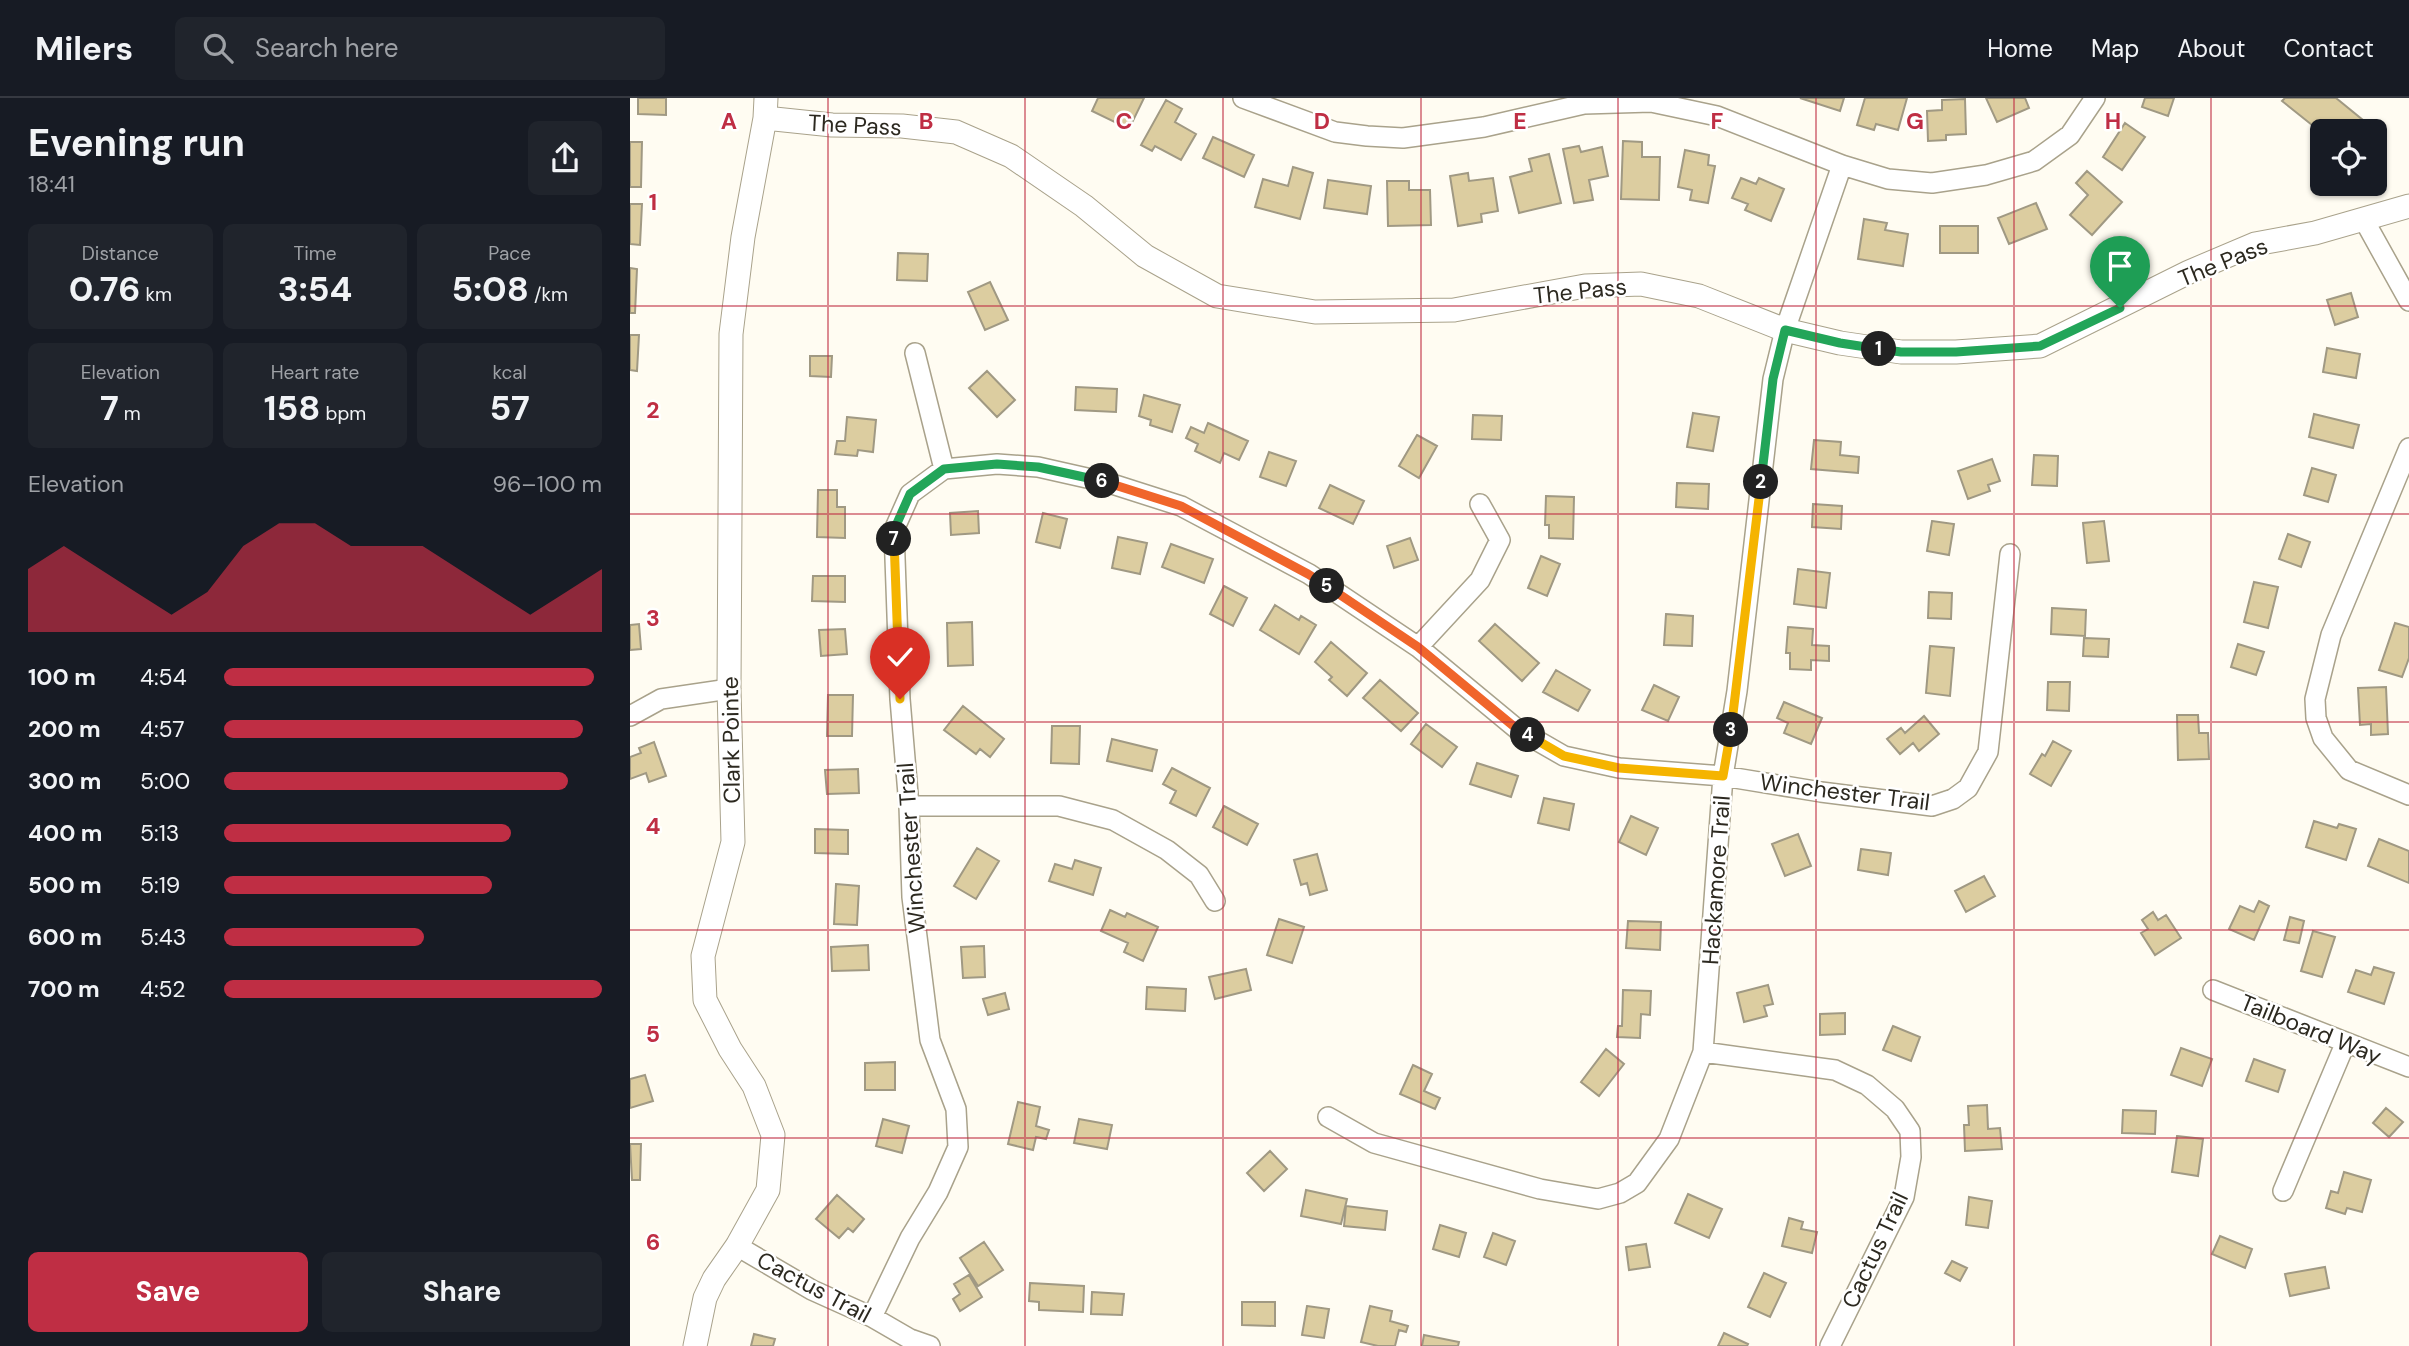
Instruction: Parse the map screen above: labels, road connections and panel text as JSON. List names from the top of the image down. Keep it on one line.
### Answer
{"streets":{"street":["The Pass","Clark Pointe","Winchester Trail","Hackamore Trail","Tailboard Way","Cactus Trail"]},"crossings":[["The Pass","Clark Pointe"],["The Pass","Hackamore Trail"],["Clark Pointe","Cactus Trail"],["Winchester Trail","Hackamore Trail"],["Winchester Trail","Cactus Trail"],["Hackamore Trail","Cactus Trail"]],"page":{"header":"Milers","search":"Search here","nav":["Home","Map","About","Contact"],"heading":["Evening run","18:41"],"stats":[["Distance","0.76 km"],["Time","3:54"],["Pace","5:08 /km"],["Elevation","7 m"],["Heart rate","158 bpm"],["kcal","57"]],"pins":["1","6","2","7","5","3","4"],"chart":["Elevation","96–100 m"],"list":[{"name":"100 m","note":"4:54"},{"name":"200 m","note":"4:57"},{"name":"300 m","note":"5:00"},{"name":"400 m","note":"5:13"},{"name":"500 m","note":"5:19"},{"name":"600 m","note":"5:43"},{"name":"700 m","note":"4:52"}],"buttons":["Save","Share"]},"grid":{"columns":["A","B","C","D","E","F","G","H"],"rows":["1","2","3","4","5","6"]}}
